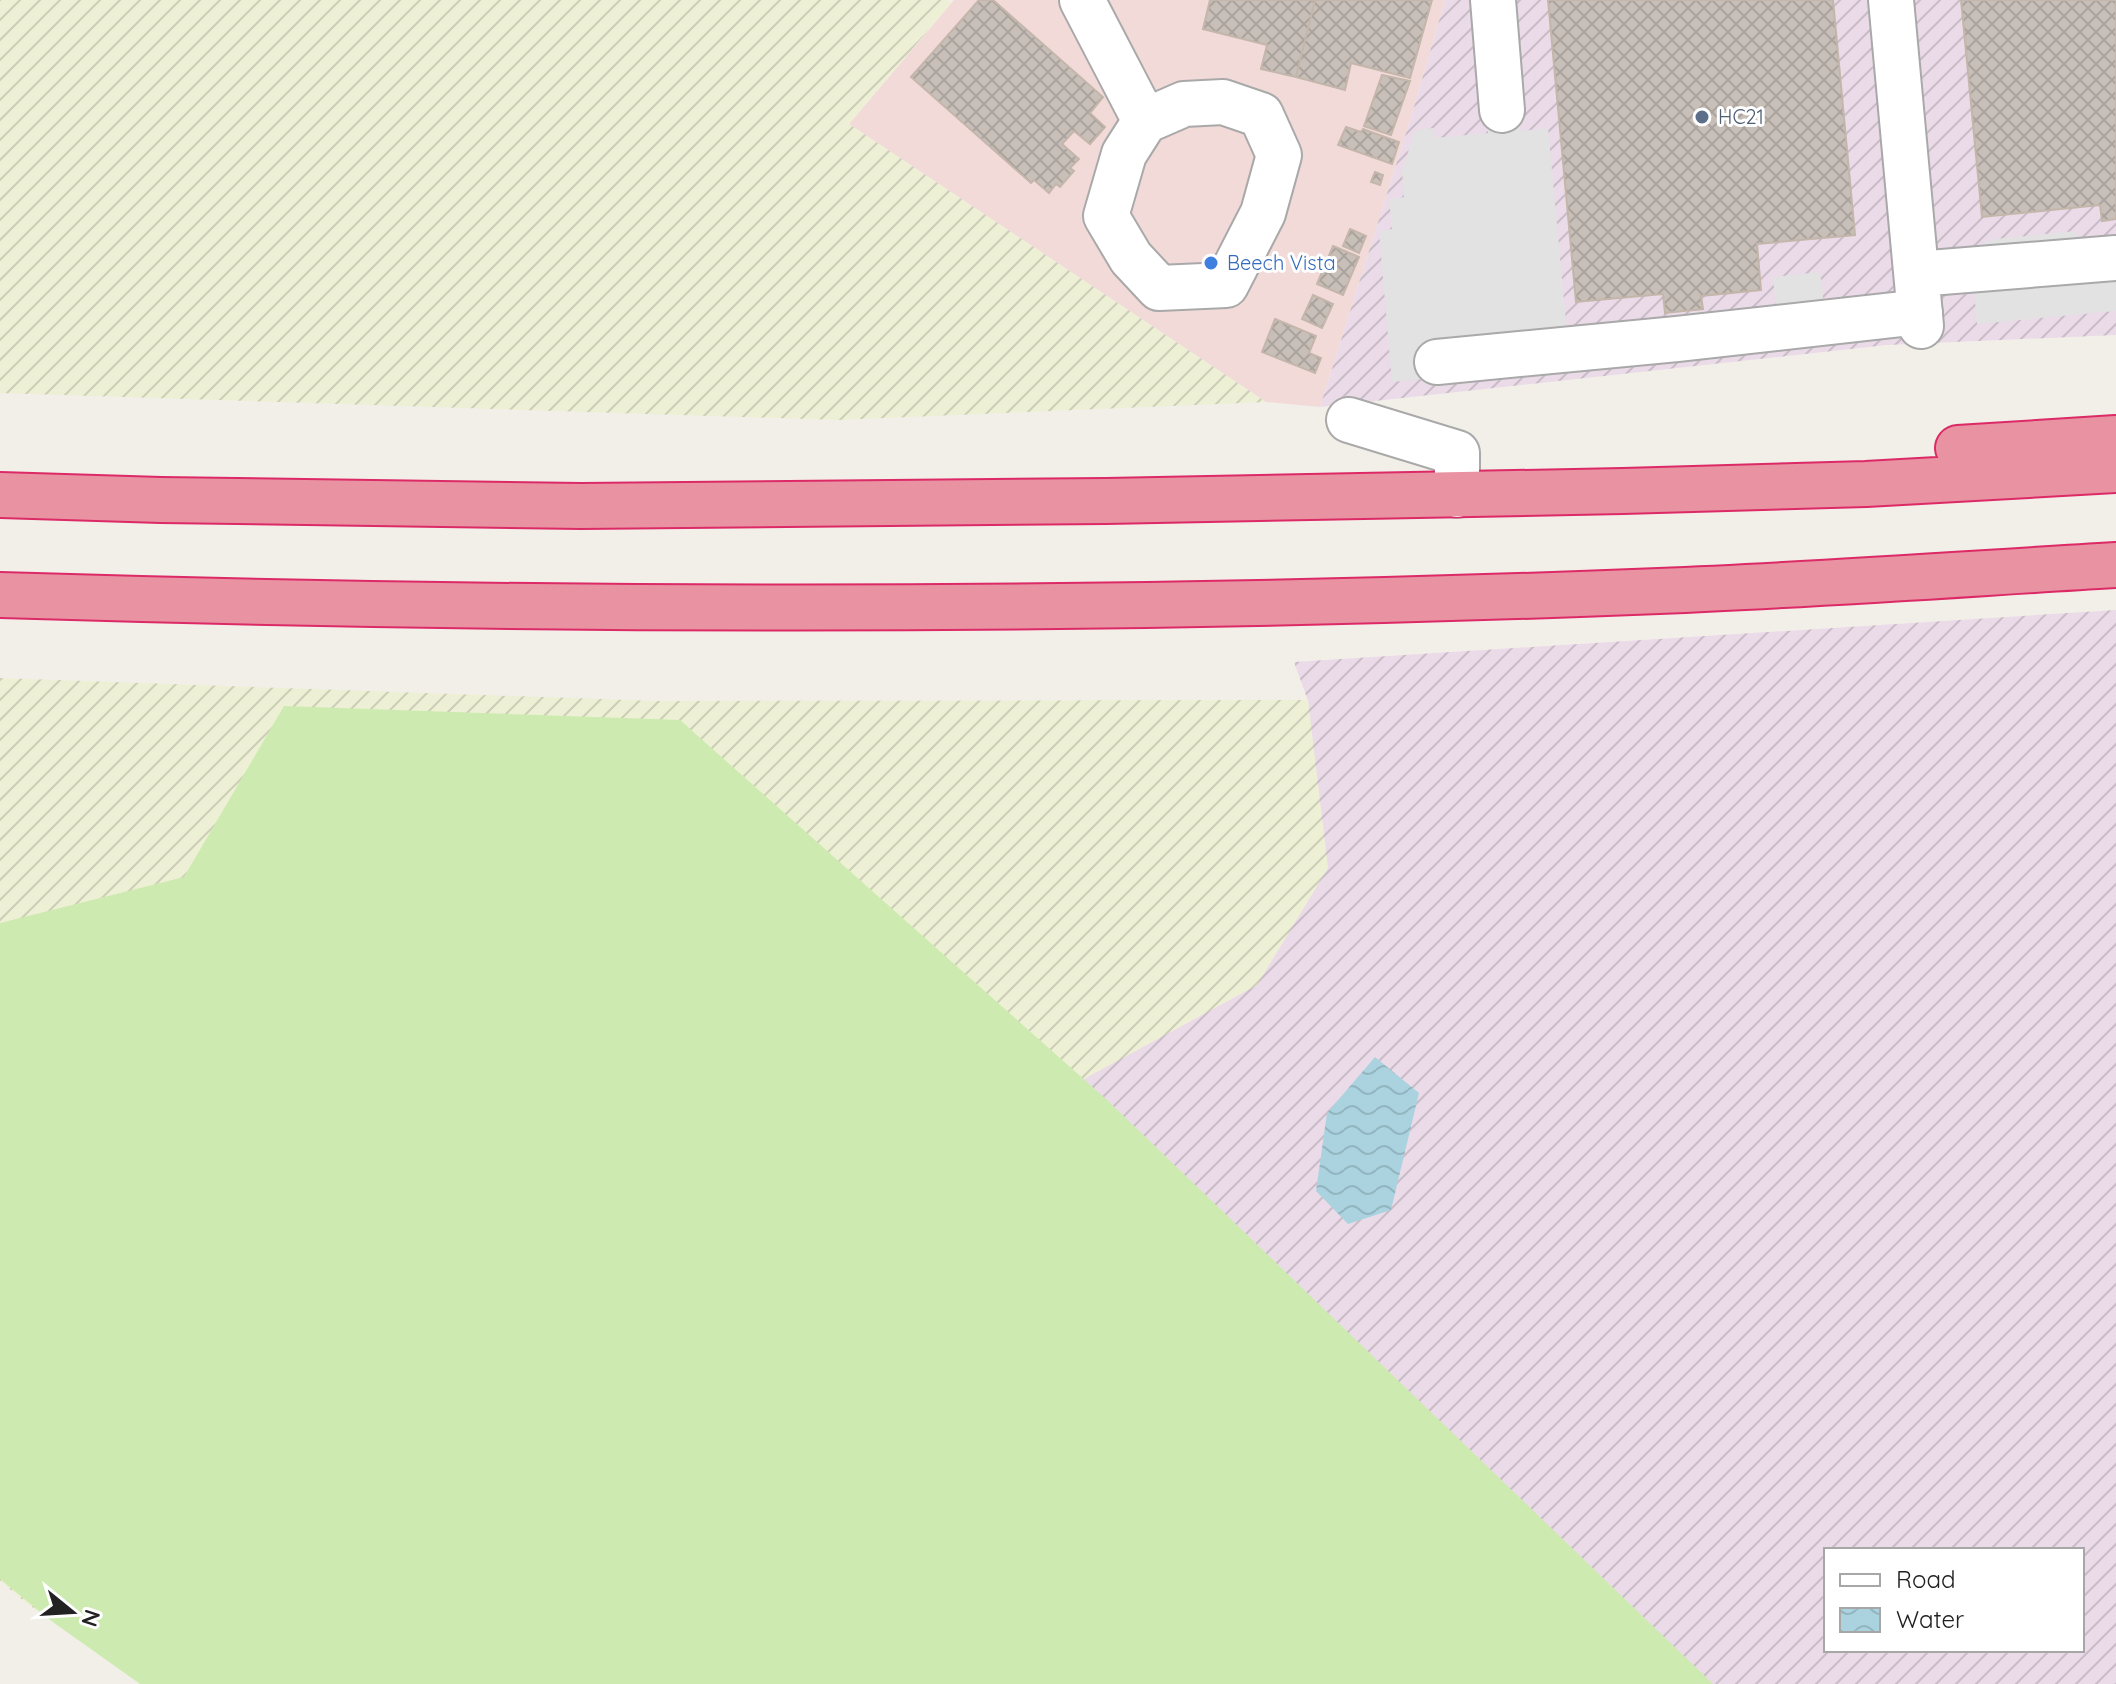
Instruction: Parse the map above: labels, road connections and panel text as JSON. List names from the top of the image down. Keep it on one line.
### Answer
{"places":["HC21","Beech Vista"],"legend":["Road","Water"],"north":"right"}
